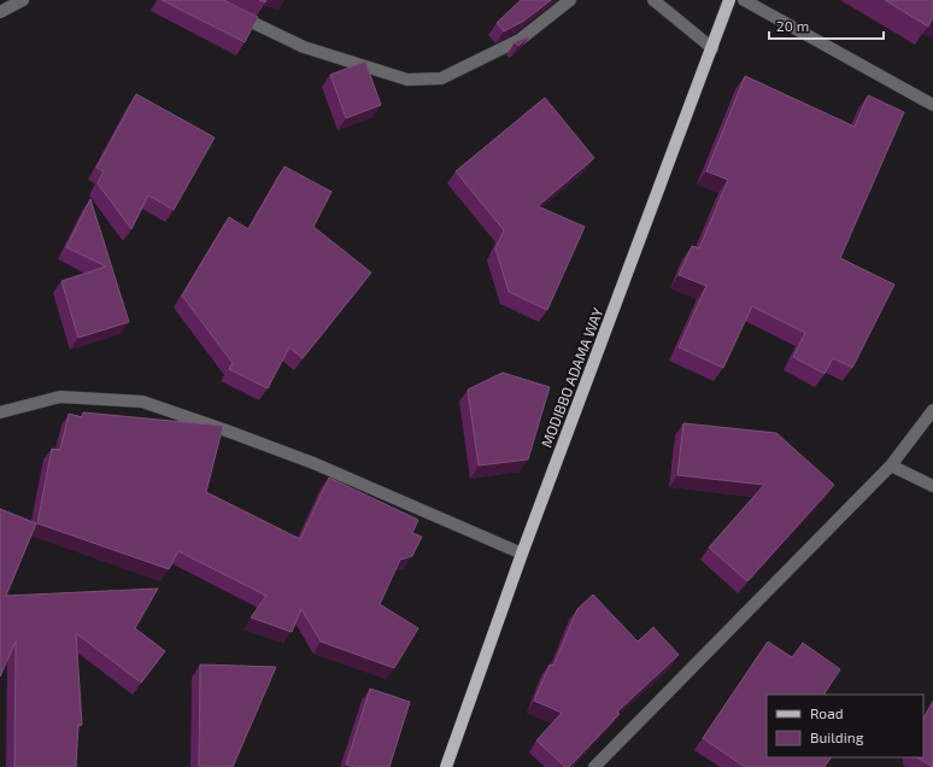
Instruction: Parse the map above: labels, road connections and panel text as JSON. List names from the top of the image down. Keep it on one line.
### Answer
{"streets":{"main road":["MODIBBO ADAMA WAY"]},"legend":["Road","Building"],"scale_bar":"20 m"}
